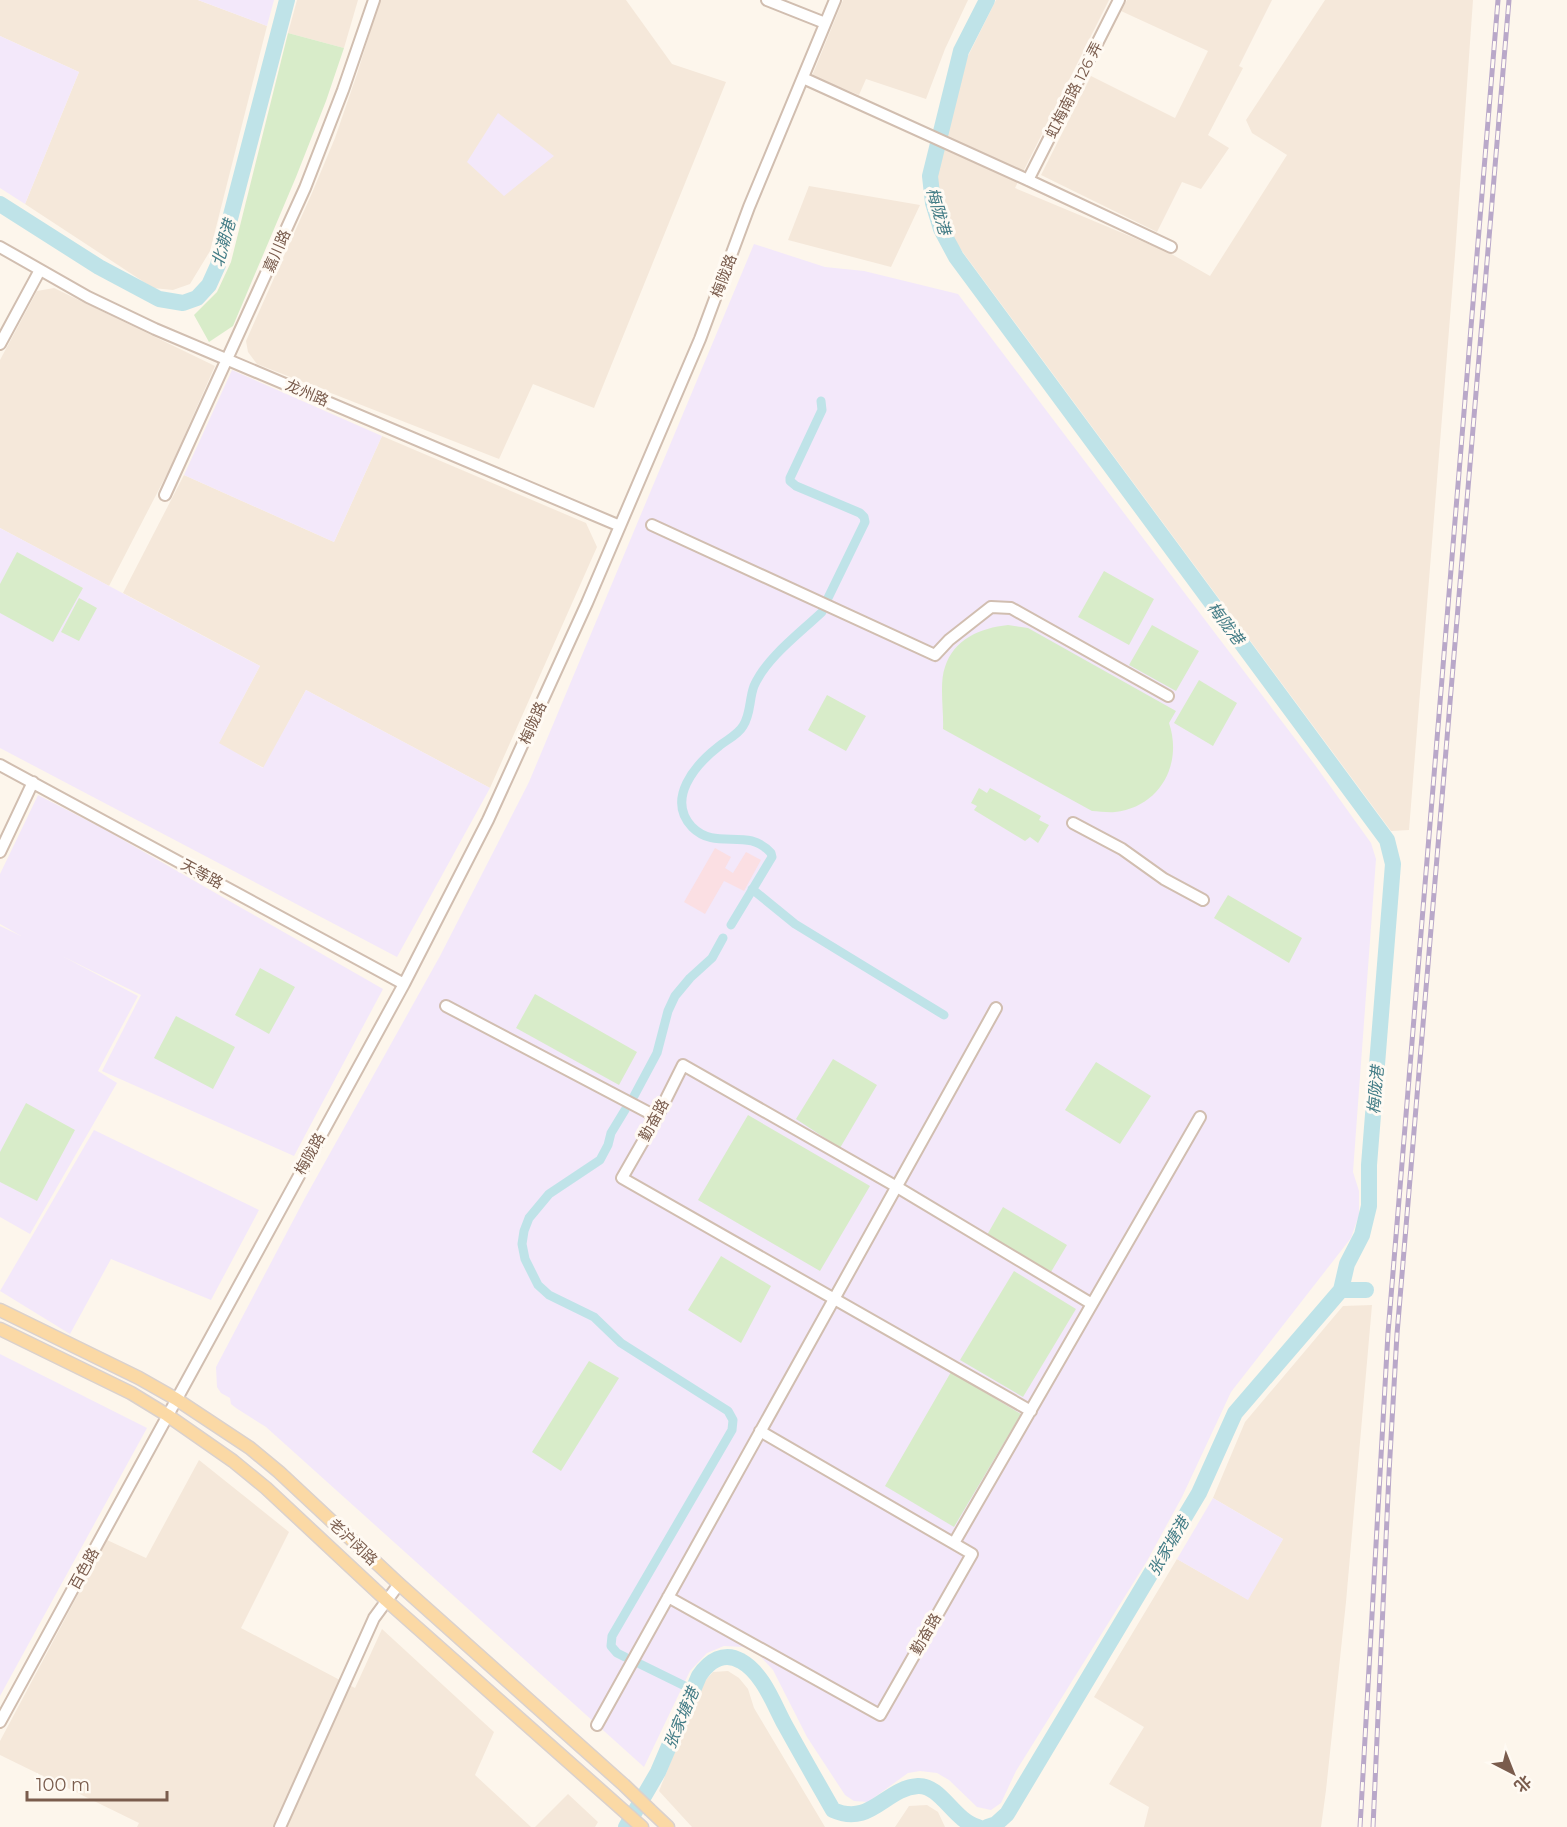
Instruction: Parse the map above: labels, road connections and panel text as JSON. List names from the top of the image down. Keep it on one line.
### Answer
{"streets":{"main road":["老沪闵路"],"street":["虹梅南路 126 弄","嘉川路","梅陇路","龙州路","天等路","勤奋路","百色路"]},"crossings":[["嘉川路","龙州路"],["梅陇路","龙州路"],["梅陇路","天等路"],["梅陇路","老沪闵路"],["梅陇路","百色路"],["老沪闵路","百色路"]],"water":["梅陇港","北潮港","张家塘港"],"scale_bar":"100 m","north":"bottom right"}
